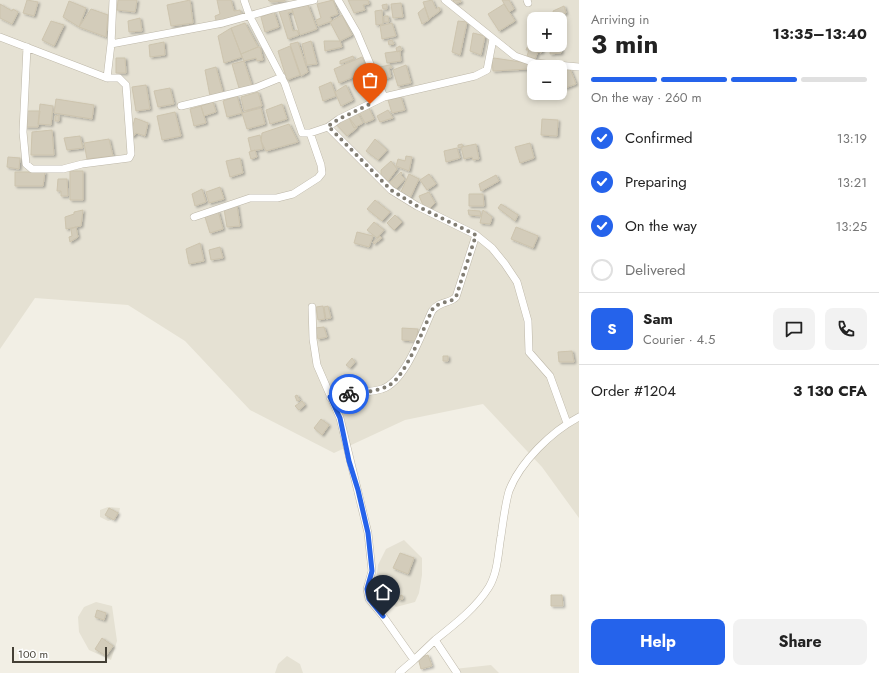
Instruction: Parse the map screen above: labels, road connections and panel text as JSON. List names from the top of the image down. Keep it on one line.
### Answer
{"scale_bar":"100 m","page":{"heading":["3 min","Arriving in","13:35–13:40"],"panel":["Sam","Courier · 4.5","Order #1204","3 130 CFA"],"map_buttons":["+","−"],"bar":"On the way · 260 m","list":[["Confirmed","13:19"],["Preparing","13:21"],["On the way","13:25"],"Delivered"],"round":"S","buttons":["Help","Share"],"scale":"100 m"}}
